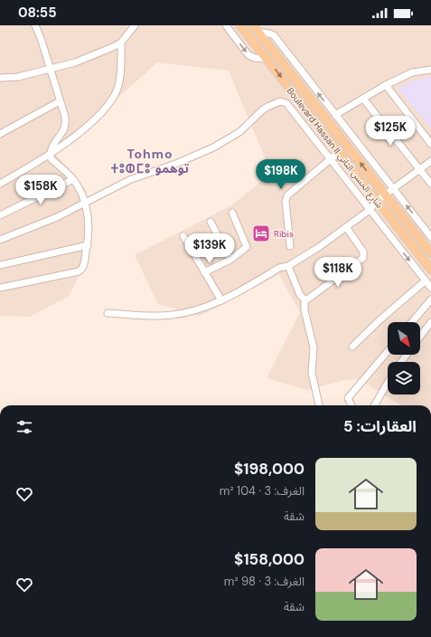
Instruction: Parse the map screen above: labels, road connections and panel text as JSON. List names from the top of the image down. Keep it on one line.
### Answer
{"streets":{"main road":["Boulevard Hassan II شارع الحسن الثاني"]},"districts":["Tohmo ⵜⵓⵀⵎⵓ توهمو"],"places":{"hotel":["Ribis"]},"north":"bottom right","page":{"status":"08:55","price":["$125K","$198K","$158K","$139K","$118K"],"heading":"العقارات: 5","list":[{"name":"$198,000","note":"الغرف: 3 · 104 m² · شقة"},{"name":"$158,000","note":"الغرف: 3 · 98 m² · شقة"}]}}
